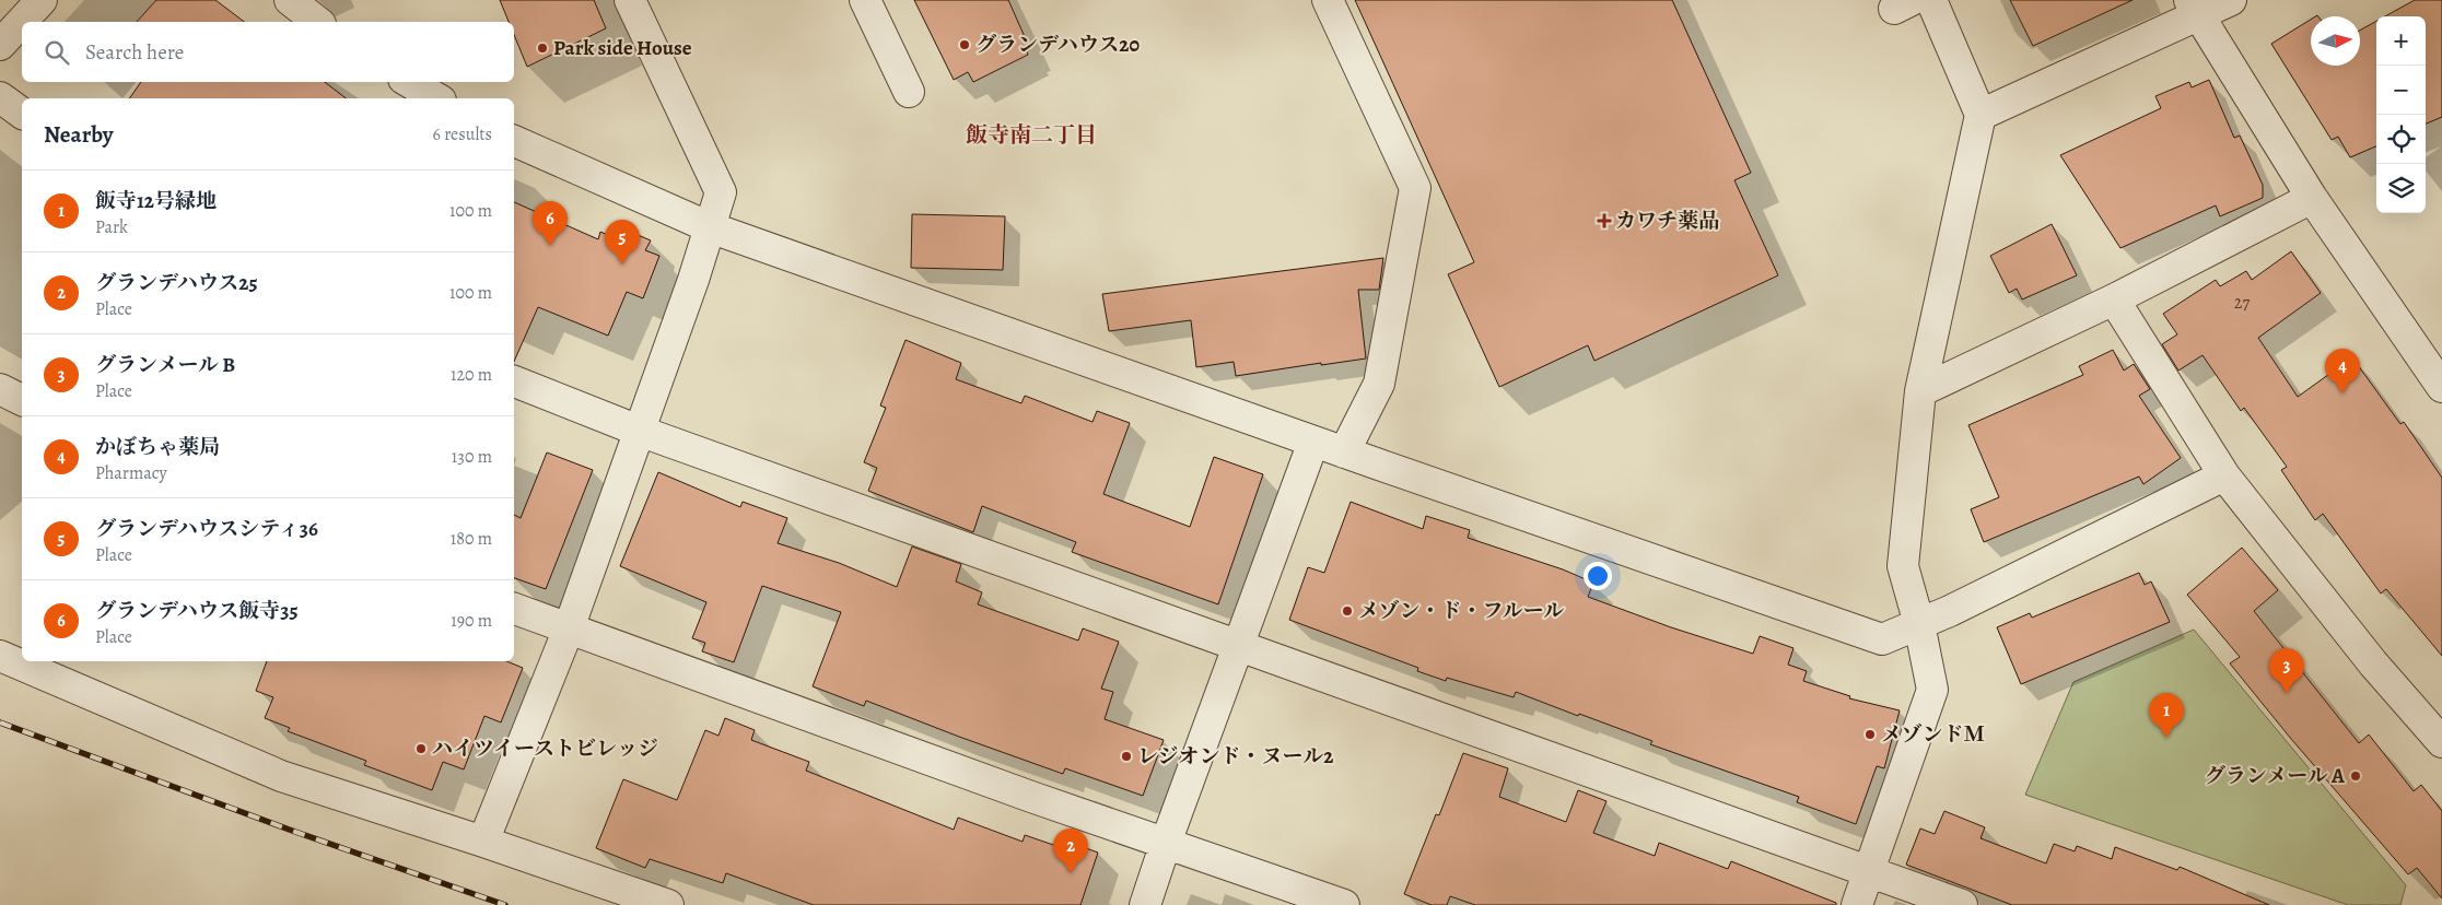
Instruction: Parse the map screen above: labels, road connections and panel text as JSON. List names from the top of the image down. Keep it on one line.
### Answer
{"districts":["飯寺南二丁目"],"places":{"other":["グランデハウス20","Park side House","メゾン・ド・フルール","メゾンドＭ","ハイツイーストビレッジ","レジオンド・ヌール2","グランメール A"],"health":["カワチ薬品"]},"house_numbers":["27"],"north":"right","page":{"map_buttons":["+","−"],"search":"Search here","heading":["Nearby","6 results"],"list":[{"mark":"1","name":"飯寺12号緑地","note":"Park","value":"100 m"},{"mark":"2","name":"グランデハウス25","note":"Place","value":"100 m"},{"mark":"3","name":"グランメール B","note":"Place","value":"120 m"},{"mark":"4","name":"かぼちゃ薬局","note":"Pharmacy","value":"130 m"},{"mark":"5","name":"グランデハウスシティ36","note":"Place","value":"180 m"},{"mark":"6","name":"グランデハウス飯寺35","note":"Place","value":"190 m"}],"pins":["6","5","4","3","1","2"]}}
